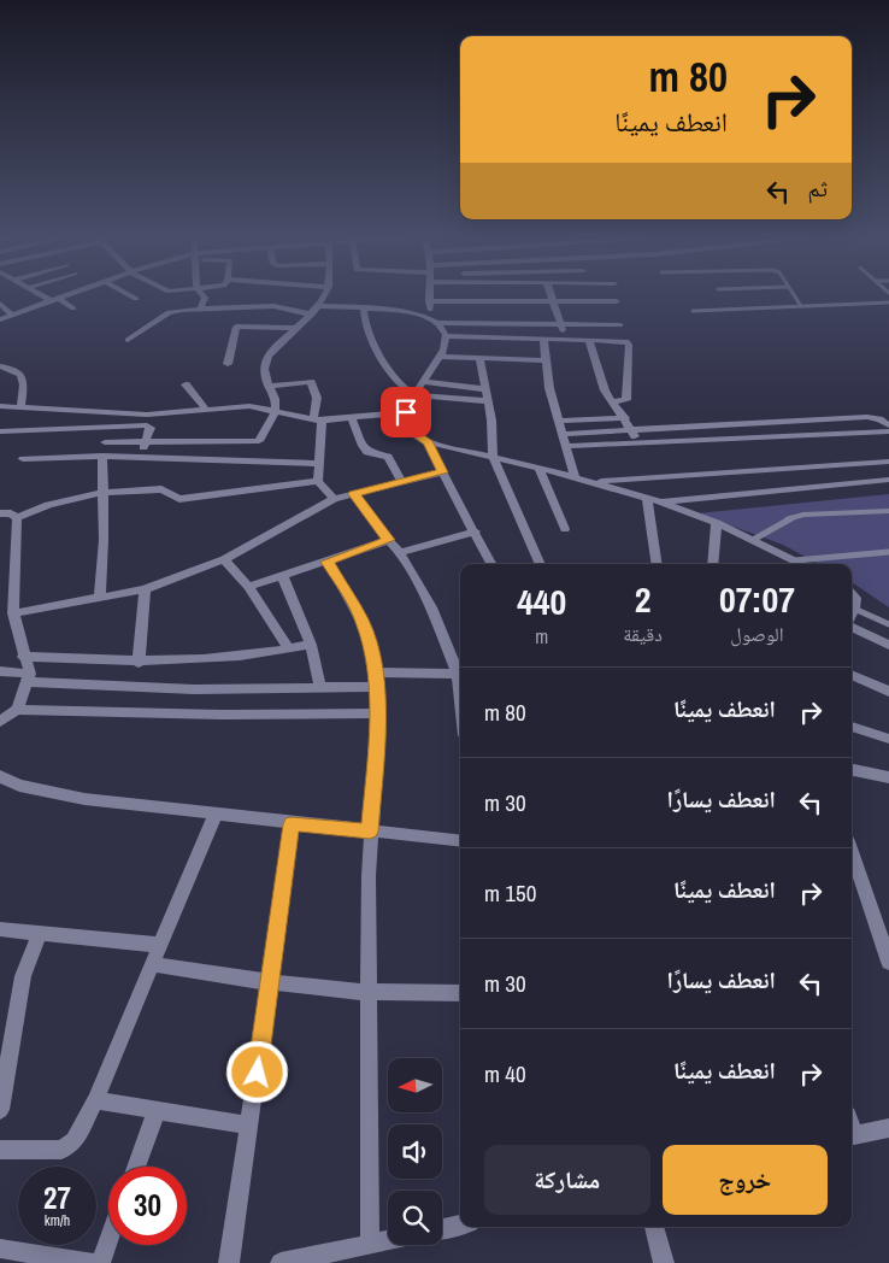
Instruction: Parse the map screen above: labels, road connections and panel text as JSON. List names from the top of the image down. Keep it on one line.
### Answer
{"north":"left","page":{"turn":["80 m","انعطف يمينًا"],"then":"ثم","eta":["07:07","الوصول","2","دقيقة","440","m"],"list":[{"name":"انعطف يمينًا","value":"80 m"},{"name":"انعطف يسارًا","value":"30 m"},{"name":"انعطف يمينًا","value":"150 m"},{"name":"انعطف يسارًا","value":"30 m"},{"name":"انعطف يمينًا","value":"40 m"}],"buttons":["خروج","مشاركة"],"speed":"27 km/h","limit":"30"}}
